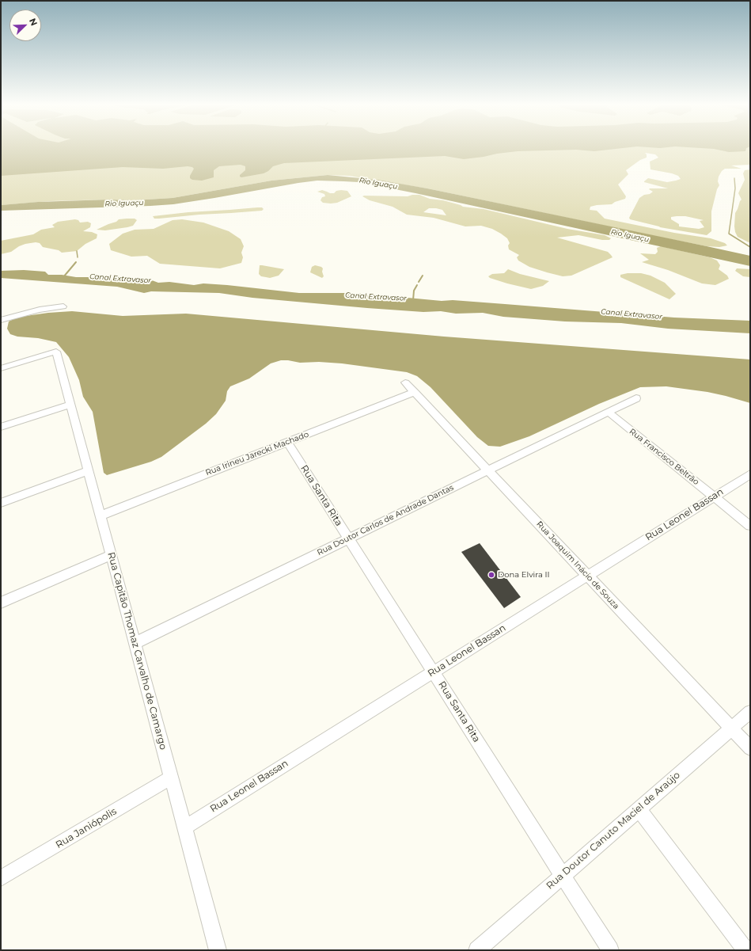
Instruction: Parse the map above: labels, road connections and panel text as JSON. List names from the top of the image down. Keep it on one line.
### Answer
{"streets":{"street":["Rua Irineu Jarecki Machado","Rua Francisco Beltrão","Rua Santa Rita","Rua Leonel Bassan","Rua Doutor Carlos de Andrade Dantas","Rua Joaquim Inácio de Souza","Rua Capitão Thomaz Carvalho de Camargo","Rua Janiópolis","Rua Doutor Canuto Maciel de Araújo"]},"crossings":[["Rua Irineu Jarecki Machado","Rua Santa Rita"],["Rua Irineu Jarecki Machado","Rua Joaquim Inácio de Souza"],["Rua Irineu Jarecki Machado","Rua Capitão Thomaz Carvalho de Camargo"],["Rua Francisco Beltrão","Rua Leonel Bassan"],["Rua Francisco Beltrão","Rua Doutor Carlos de Andrade Dantas"],["Rua Santa Rita","Rua Leonel Bassan"],["Rua Santa Rita","Rua Doutor Carlos de Andrade Dantas"],["Rua Santa Rita","Rua Doutor Canuto Maciel de Araújo"],["Rua Leonel Bassan","Rua Joaquim Inácio de Souza"],["Rua Leonel Bassan","Rua Capitão Thomaz Carvalho de Camargo"],["Rua Doutor Carlos de Andrade Dantas","Rua Joaquim Inácio de Souza"],["Rua Doutor Carlos de Andrade Dantas","Rua Capitão Thomaz Carvalho de Camargo"],["Rua Joaquim Inácio de Souza","Rua Doutor Canuto Maciel de Araújo"],["Rua Capitão Thomaz Carvalho de Camargo","Rua Janiópolis"]],"water":["Rio Iguaçu","Canal Extravasor"],"places":["Dona Elvira II"],"north":"top right"}
